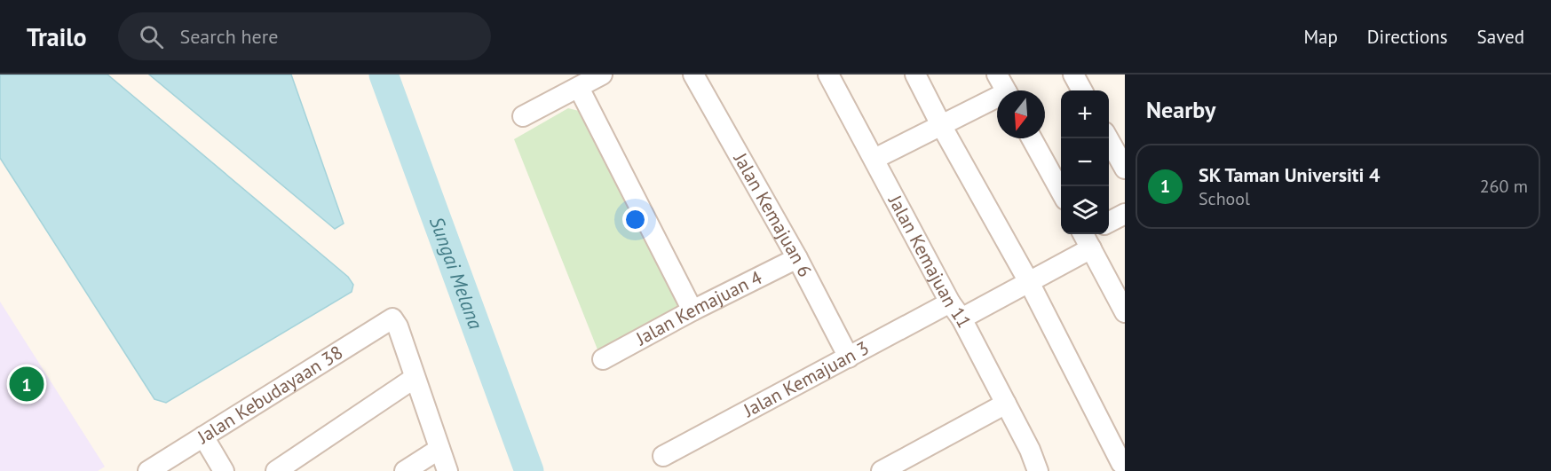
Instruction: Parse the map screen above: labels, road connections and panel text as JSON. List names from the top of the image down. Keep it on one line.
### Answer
{"streets":{"street":["Jalan Kemajuan 6","Jalan Kemajuan 11","Jalan Kemajuan 4","Jalan Kemajuan 3","Jalan Kebudayaan 38"]},"crossings":[["Jalan Kemajuan 6","Jalan Kemajuan 4"],["Jalan Kemajuan 6","Jalan Kemajuan 3"],["Jalan Kemajuan 11","Jalan Kemajuan 3"]],"water":["Sungai Melana"],"north":"bottom","page":{"header":"Trailo","search":"Search here","nav":["Map","Directions","Saved"],"heading":"Nearby","map_buttons":["+","−"],"list":[{"mark":"1","name":"SK Taman Universiti 4","note":"School","value":"260 m"}],"pins":"1"}}
